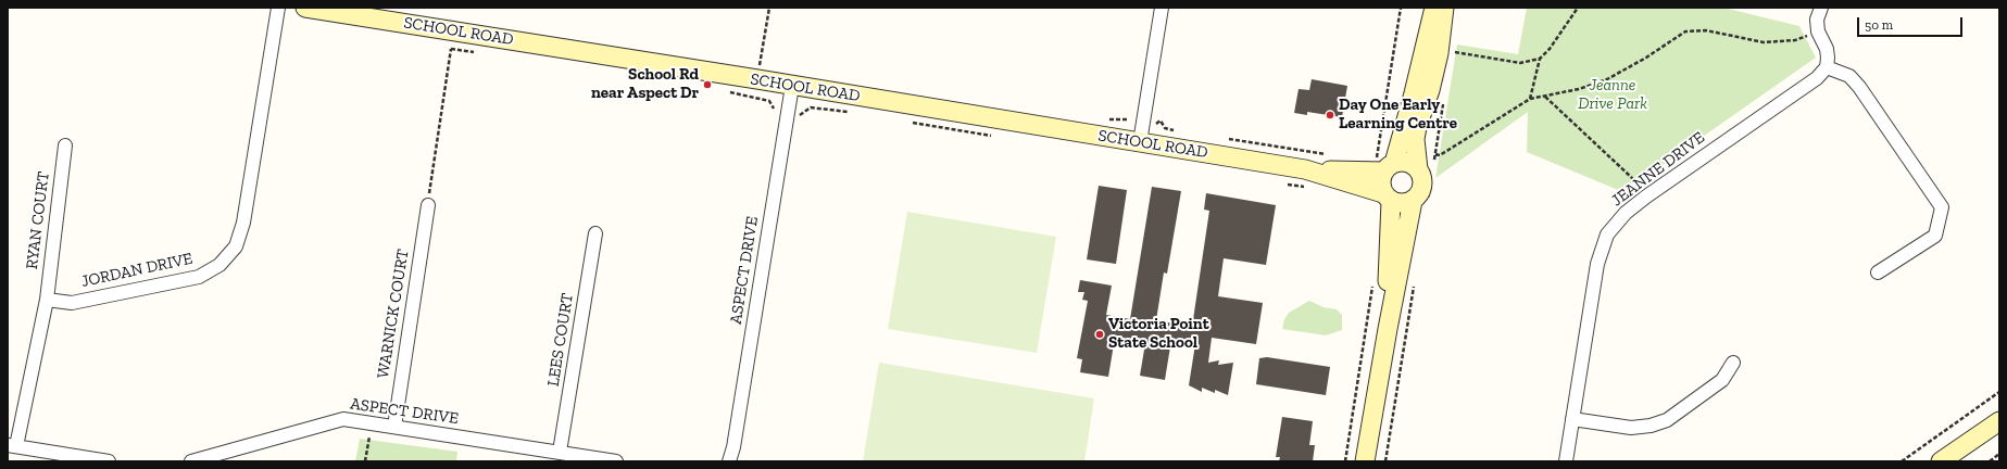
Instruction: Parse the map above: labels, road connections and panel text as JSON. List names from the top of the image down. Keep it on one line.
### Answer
{"streets":{"street":["SCHOOL ROAD","JEANNE DRIVE","RYAN COURT","JORDAN DRIVE","ASPECT DRIVE","WARNICK COURT","LEES COURT"]},"crossings":[["SCHOOL ROAD","ASPECT DRIVE"],["RYAN COURT","JORDAN DRIVE"],["ASPECT DRIVE","WARNICK COURT"],["ASPECT DRIVE","LEES COURT"]],"parks":["Jeanne Drive Park"],"places":["School Rd near Aspect Dr","Day One Early Learning Centre","Victoria Point State School"],"scale_bar":"50 m"}
